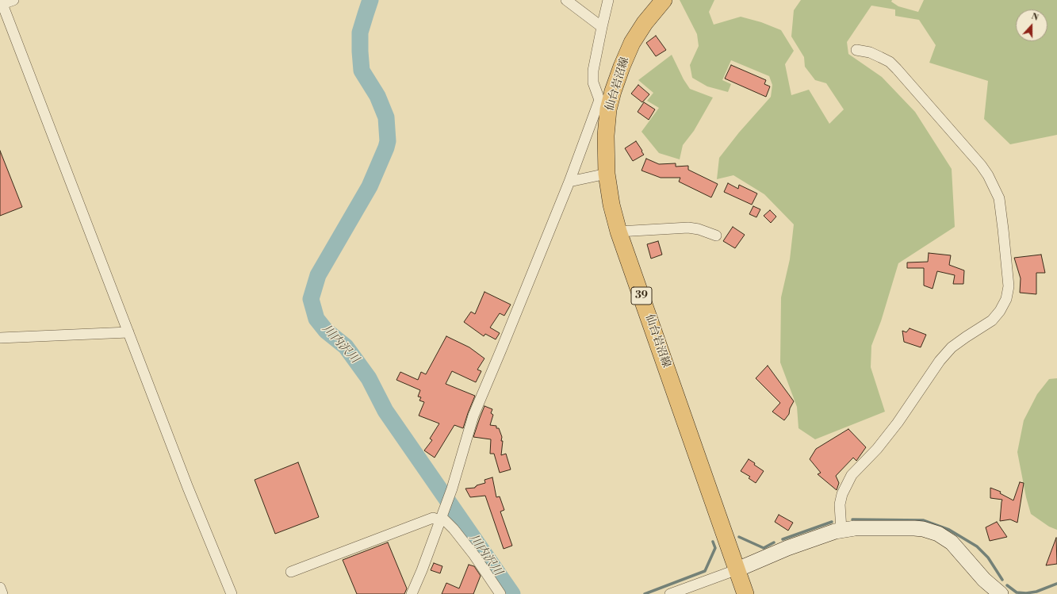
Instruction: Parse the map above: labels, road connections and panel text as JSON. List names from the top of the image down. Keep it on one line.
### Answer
{"streets":{"main road":["仙台岩沼線","39"]},"water":["川内沢川"],"north":"top"}
